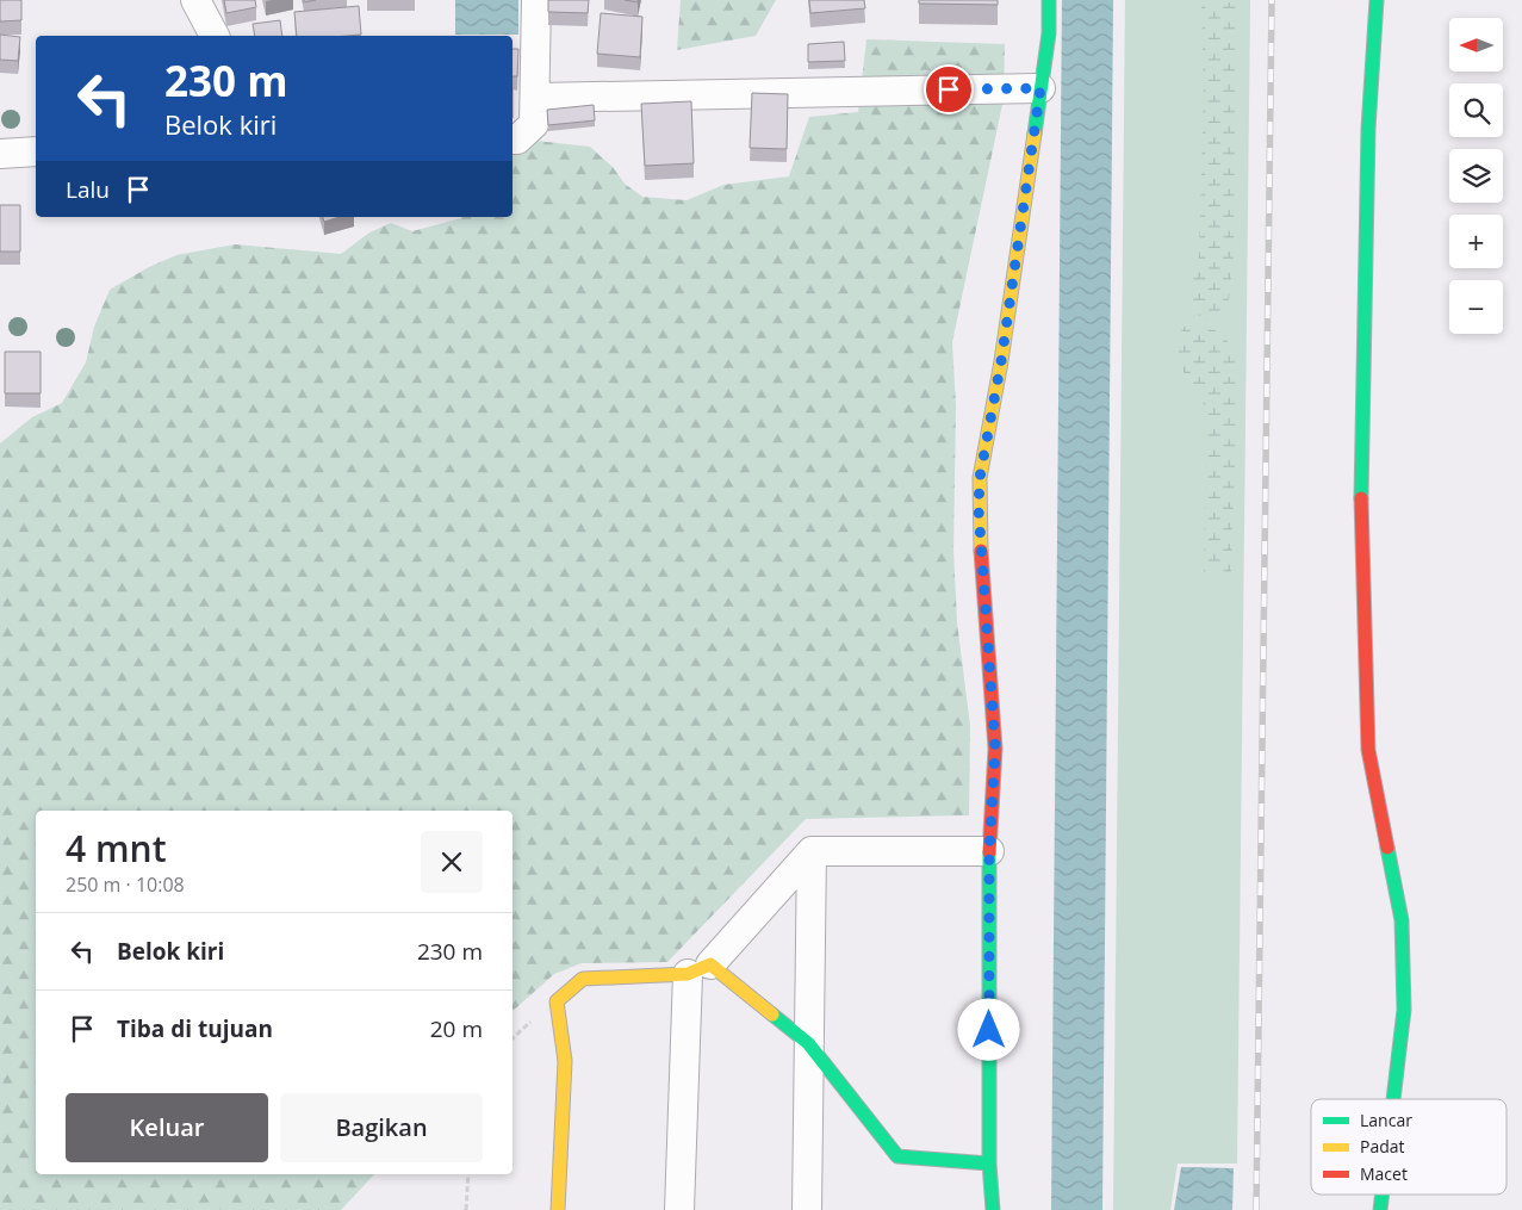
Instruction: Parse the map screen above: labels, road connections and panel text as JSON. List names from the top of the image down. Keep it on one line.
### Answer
{"legend":["Lancar","Padat","Macet"],"north":"left","page":{"map_buttons":["+","−"],"turn":["230 m","Belok kiri"],"then":"Lalu","heading":["4 mnt","250 m · 10:08"],"list":[{"name":"Belok kiri","value":"230 m"},{"name":"Tiba di tujuan","value":"20 m"}],"buttons":["Keluar","Bagikan"]}}
